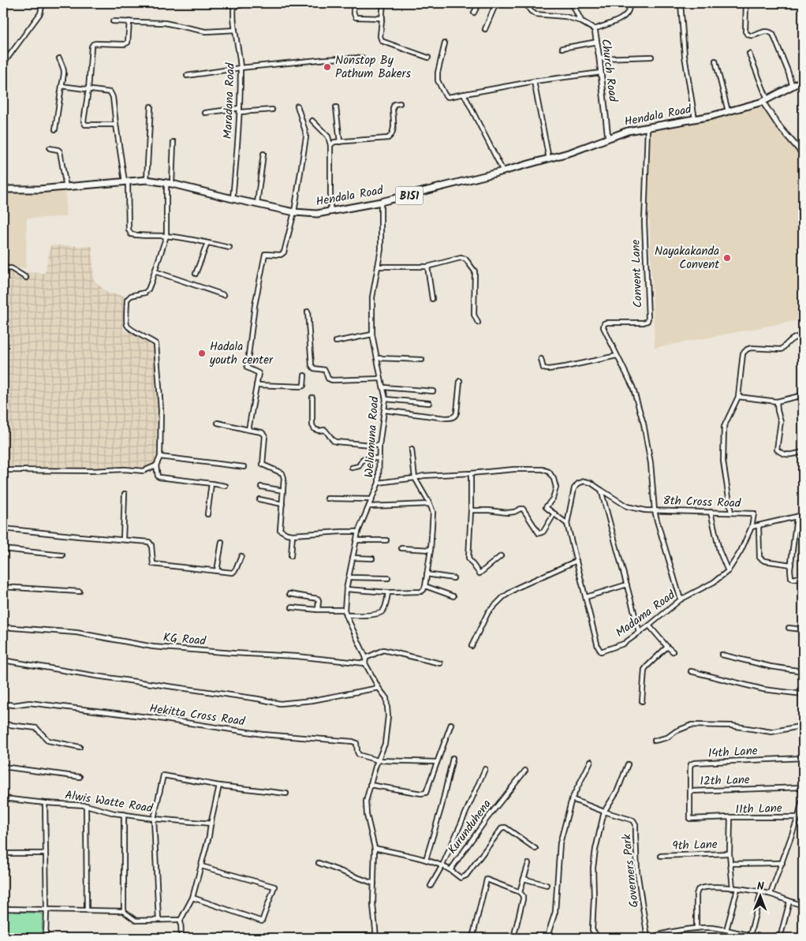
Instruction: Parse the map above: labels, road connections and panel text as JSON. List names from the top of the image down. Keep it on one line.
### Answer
{"streets":{"main road":["Hendala Road","B151"],"street":["Church Road","Maradana Road","Convent Lane","Weliamuna Road","8th Cross Road","Madama Road","KG Road","Hekitta Cross Road","14th Lane","12th Lane","Alwis Watte Road","11th Lane","Kurunduhena","9th Lane","Governers Park"]},"crossings":[["Church Road","Hendala Road"],["Maradana Road","Hendala Road"],["Hendala Road","Convent Lane"],["Hendala Road","Weliamuna Road"],["Convent Lane","8th Cross Road"],["Convent Lane","Madama Road"],["8th Cross Road","Madama Road"],["14th Lane","12th Lane"],["12th Lane","11th Lane"],["11th Lane","9th Lane"]],"places":["Nonstop By Pathum Bakers","Nayakakanda Convent","Hadala youth center"],"north":"top"}
